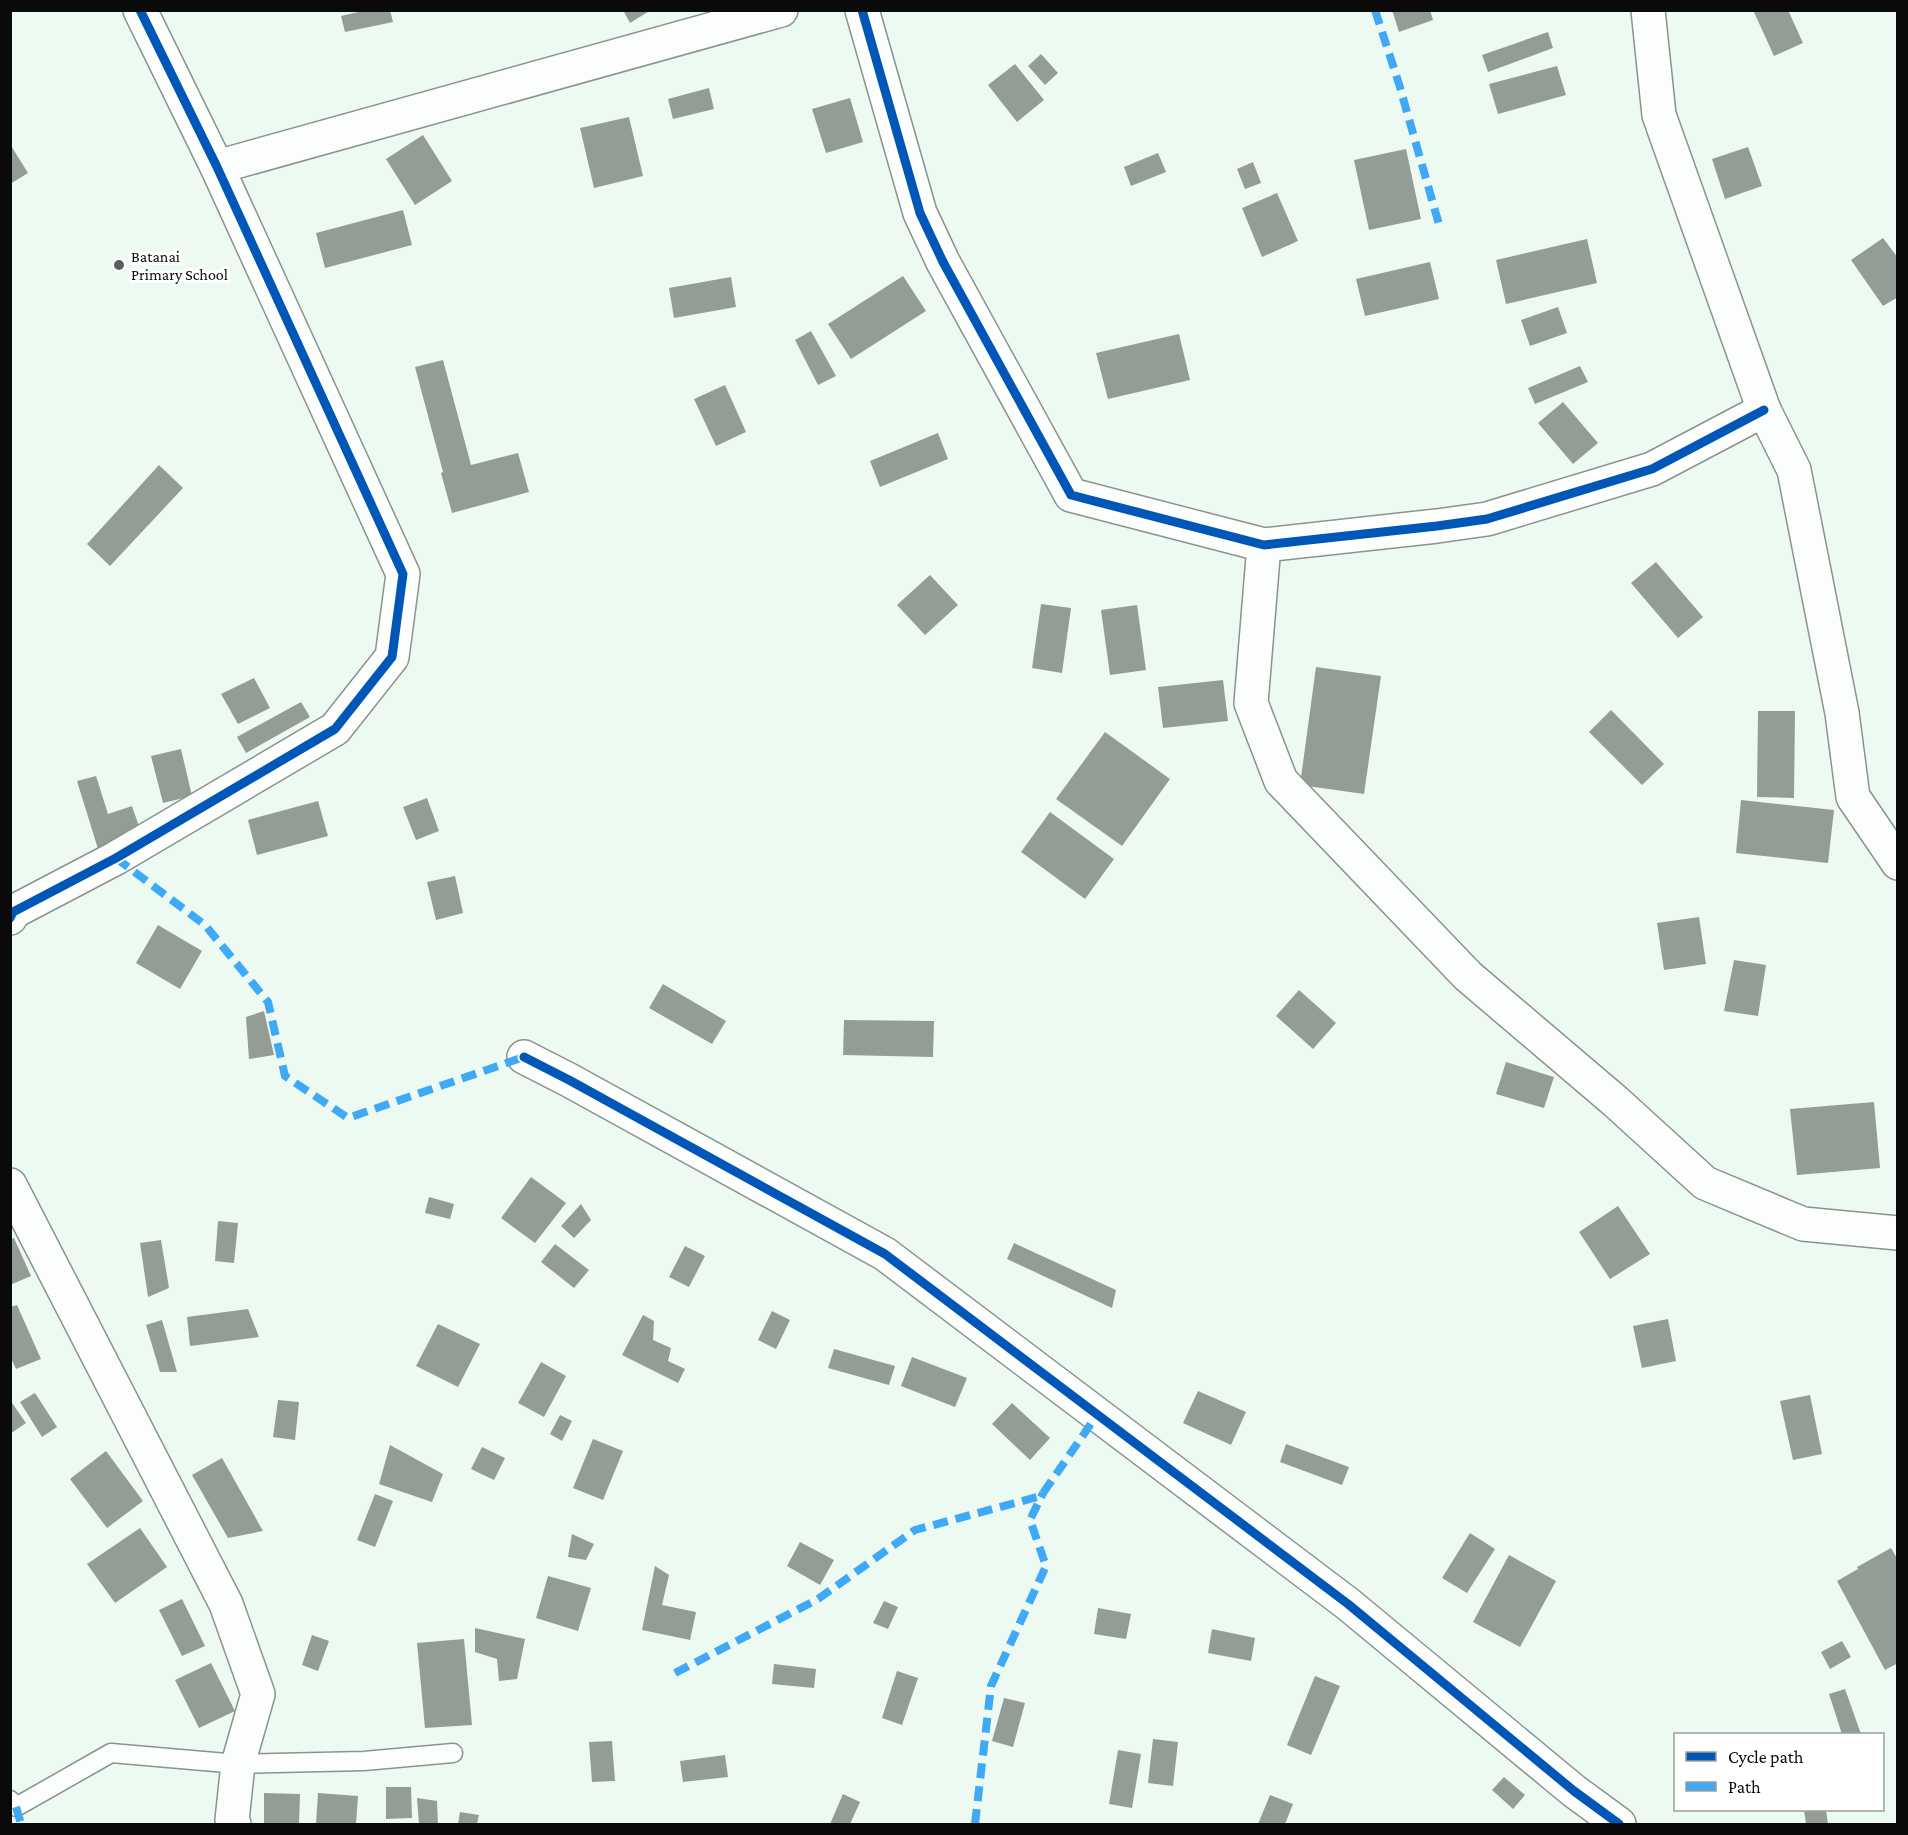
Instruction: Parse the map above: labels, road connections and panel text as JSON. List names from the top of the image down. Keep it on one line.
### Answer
{"places":["Batanai Primary School"],"legend":["Cycle path","Path"]}
